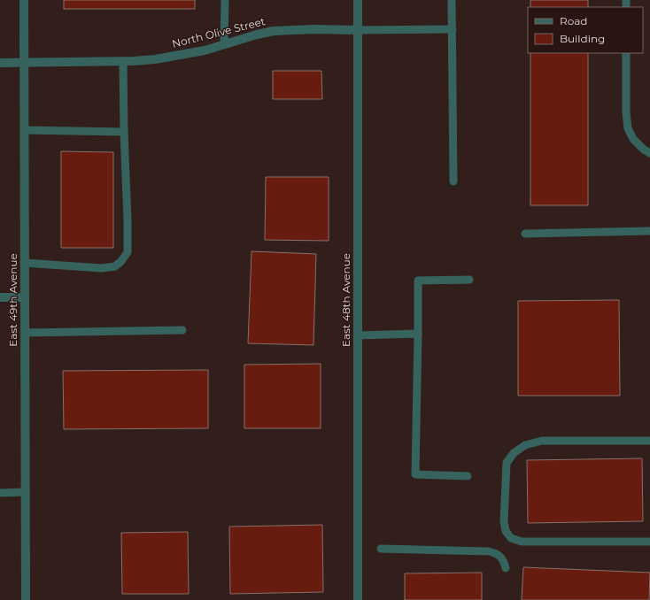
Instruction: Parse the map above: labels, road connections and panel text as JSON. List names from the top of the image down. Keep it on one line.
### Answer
{"streets":{"street":["North Olive Street","East 49th Avenue","East 48th Avenue"]},"crossings":[["North Olive Street","East 49th Avenue"],["North Olive Street","East 48th Avenue"]],"legend":["Road","Building"]}
